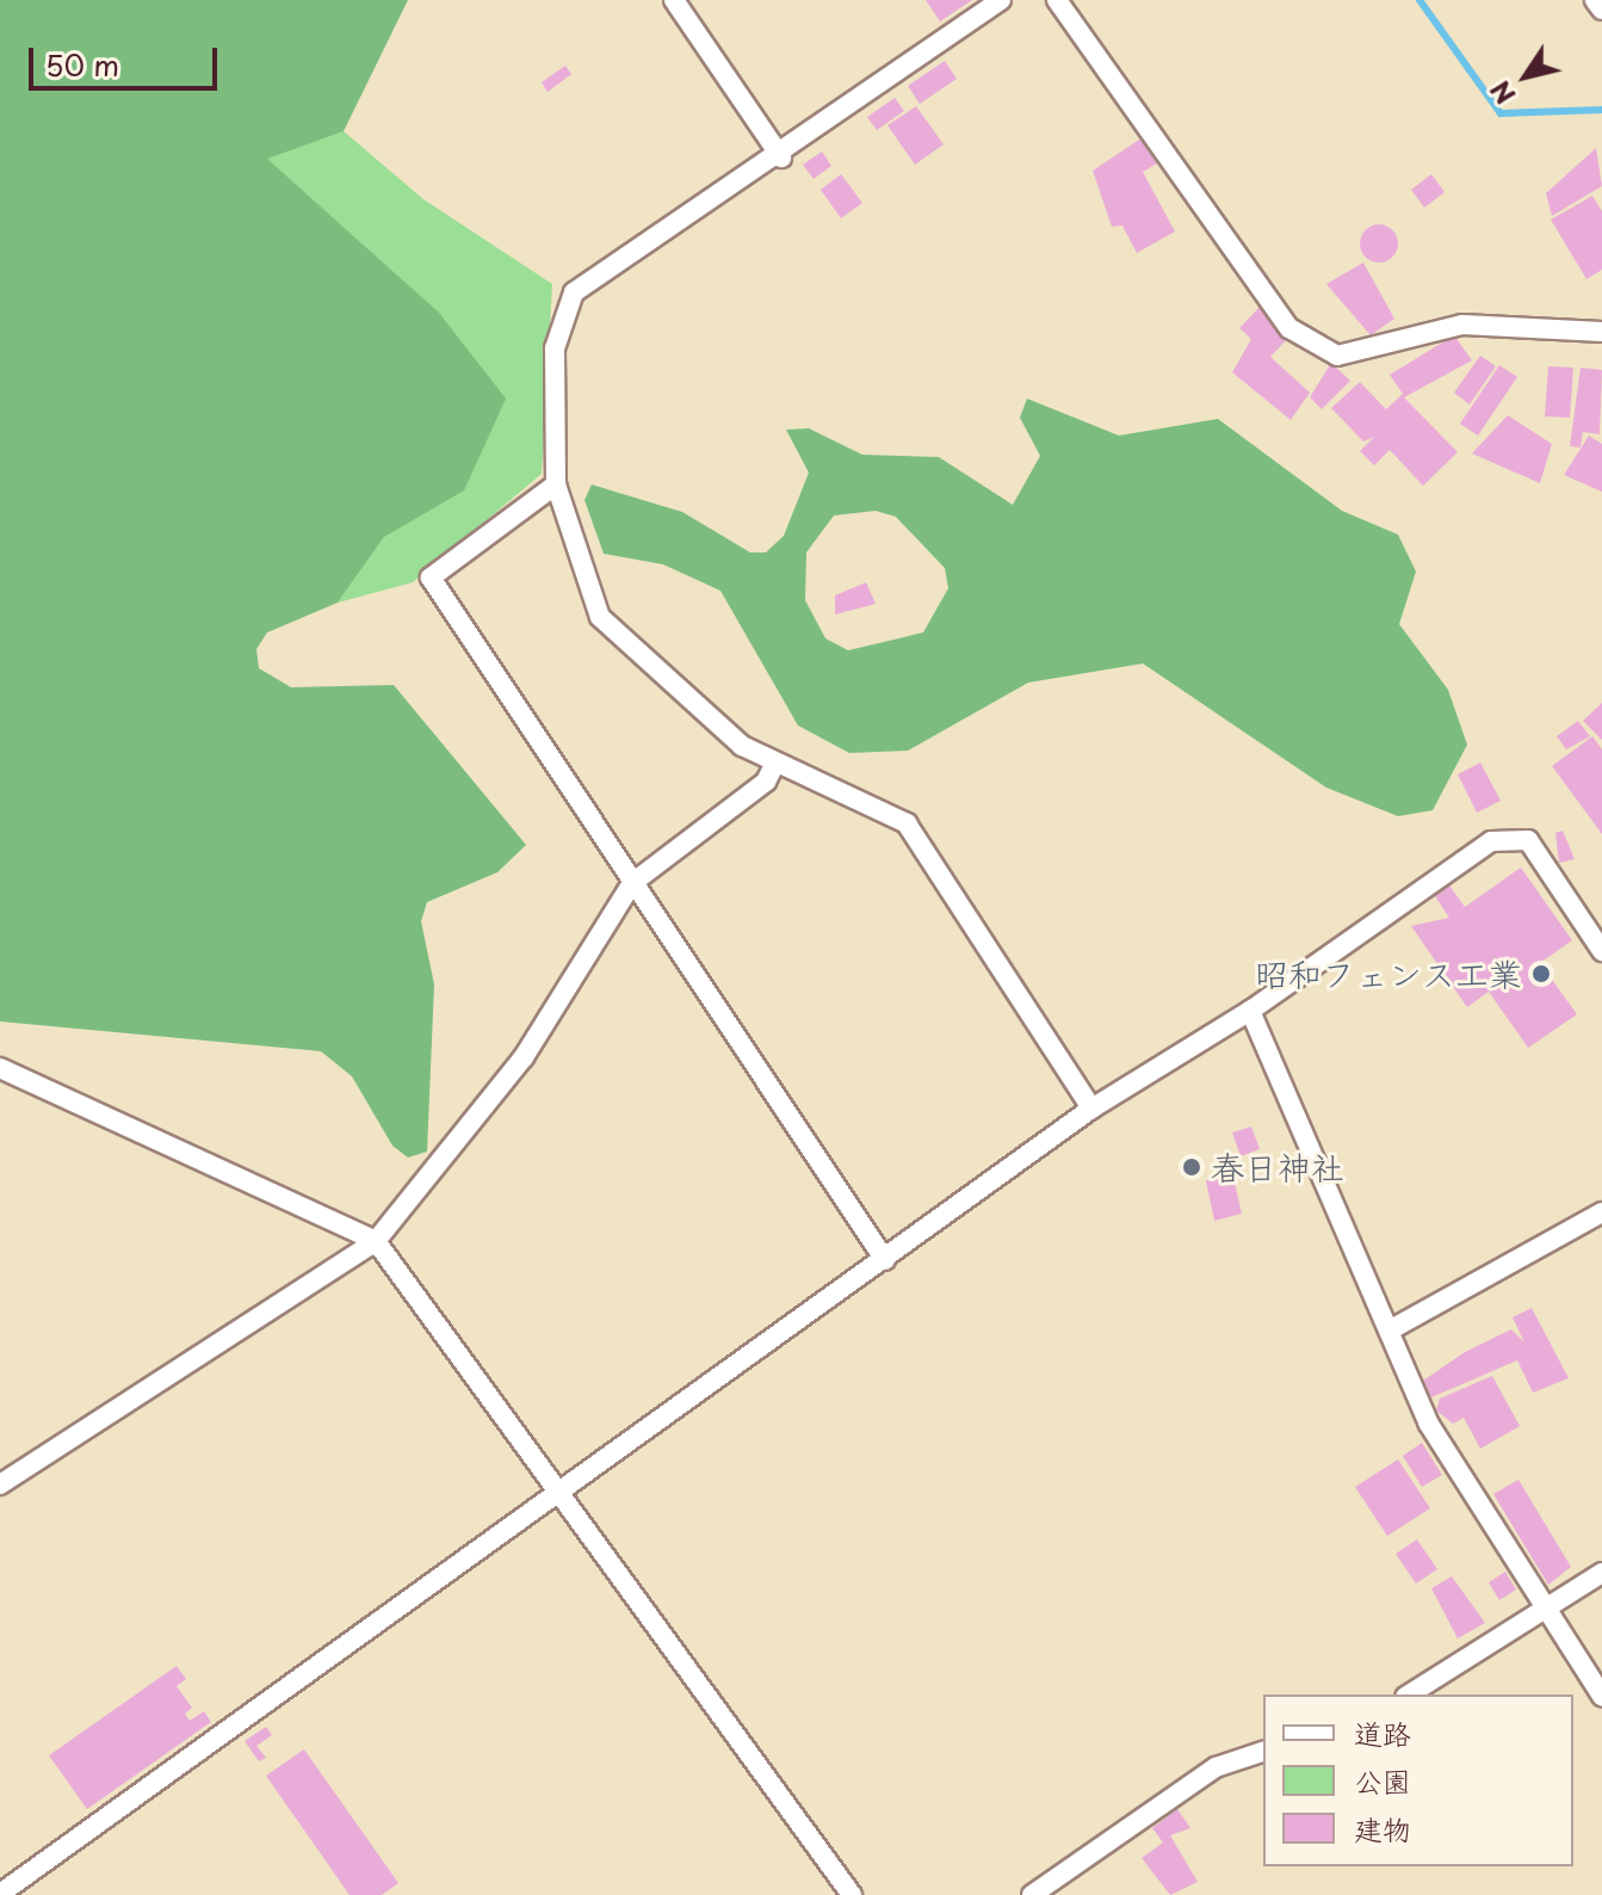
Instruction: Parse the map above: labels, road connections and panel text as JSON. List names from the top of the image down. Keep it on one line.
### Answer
{"places":["昭和フェンス工業","春日神社"],"legend":["道路","公園","建物"],"scale_bar":"50 m","north":"bottom left"}
